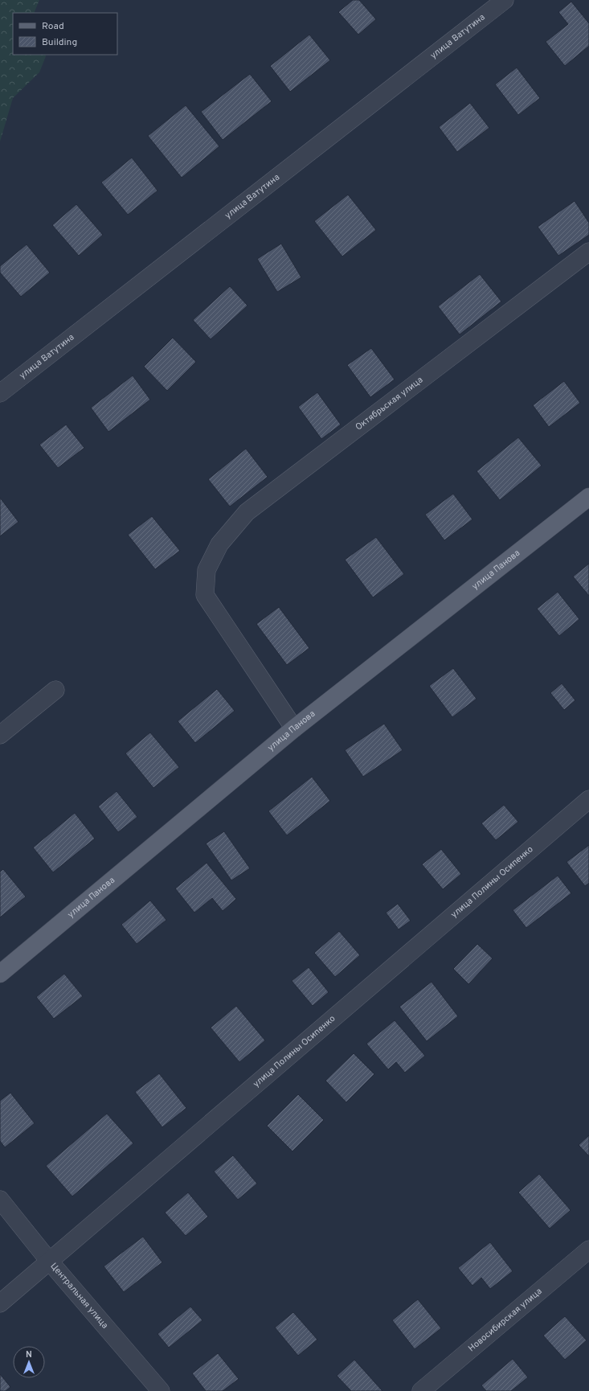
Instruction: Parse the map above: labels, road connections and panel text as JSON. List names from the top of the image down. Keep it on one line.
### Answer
{"streets":{"main road":["улица Панова"],"street":["улица Ватутина","Октябрьская улица","улица Полины Осипенко","Центральная улица","Новосибирская улица"]},"crossings":[["Октябрьская улица","улица Панова"],["улица Полины Осипенко","Центральная улица"]],"legend":["Road","Building"],"north":"top"}
